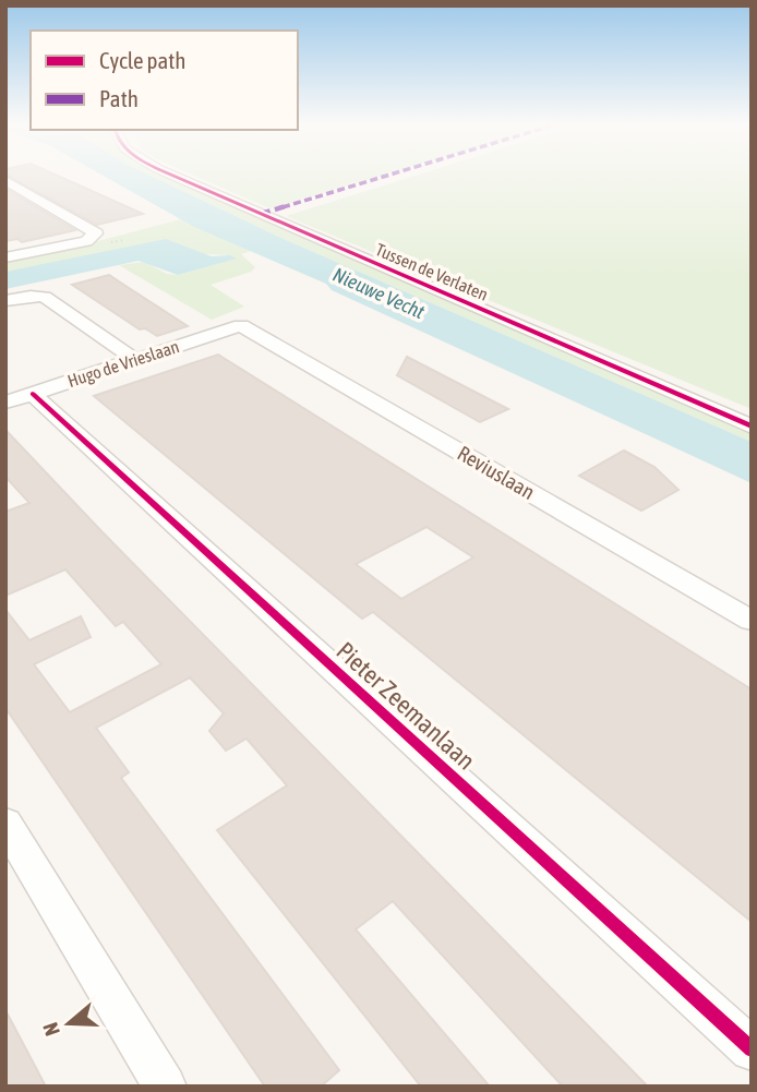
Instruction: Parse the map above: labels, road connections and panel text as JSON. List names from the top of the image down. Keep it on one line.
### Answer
{"streets":{"street":["Tussen de Verlaten","Hugo de Vrieslaan","Reviuslaan","Pieter Zeemanlaan"]},"crossings":[["Hugo de Vrieslaan","Reviuslaan"],["Hugo de Vrieslaan","Pieter Zeemanlaan"]],"water":["Nieuwe Vecht"],"legend":["Cycle path","Path"],"north":"left"}
